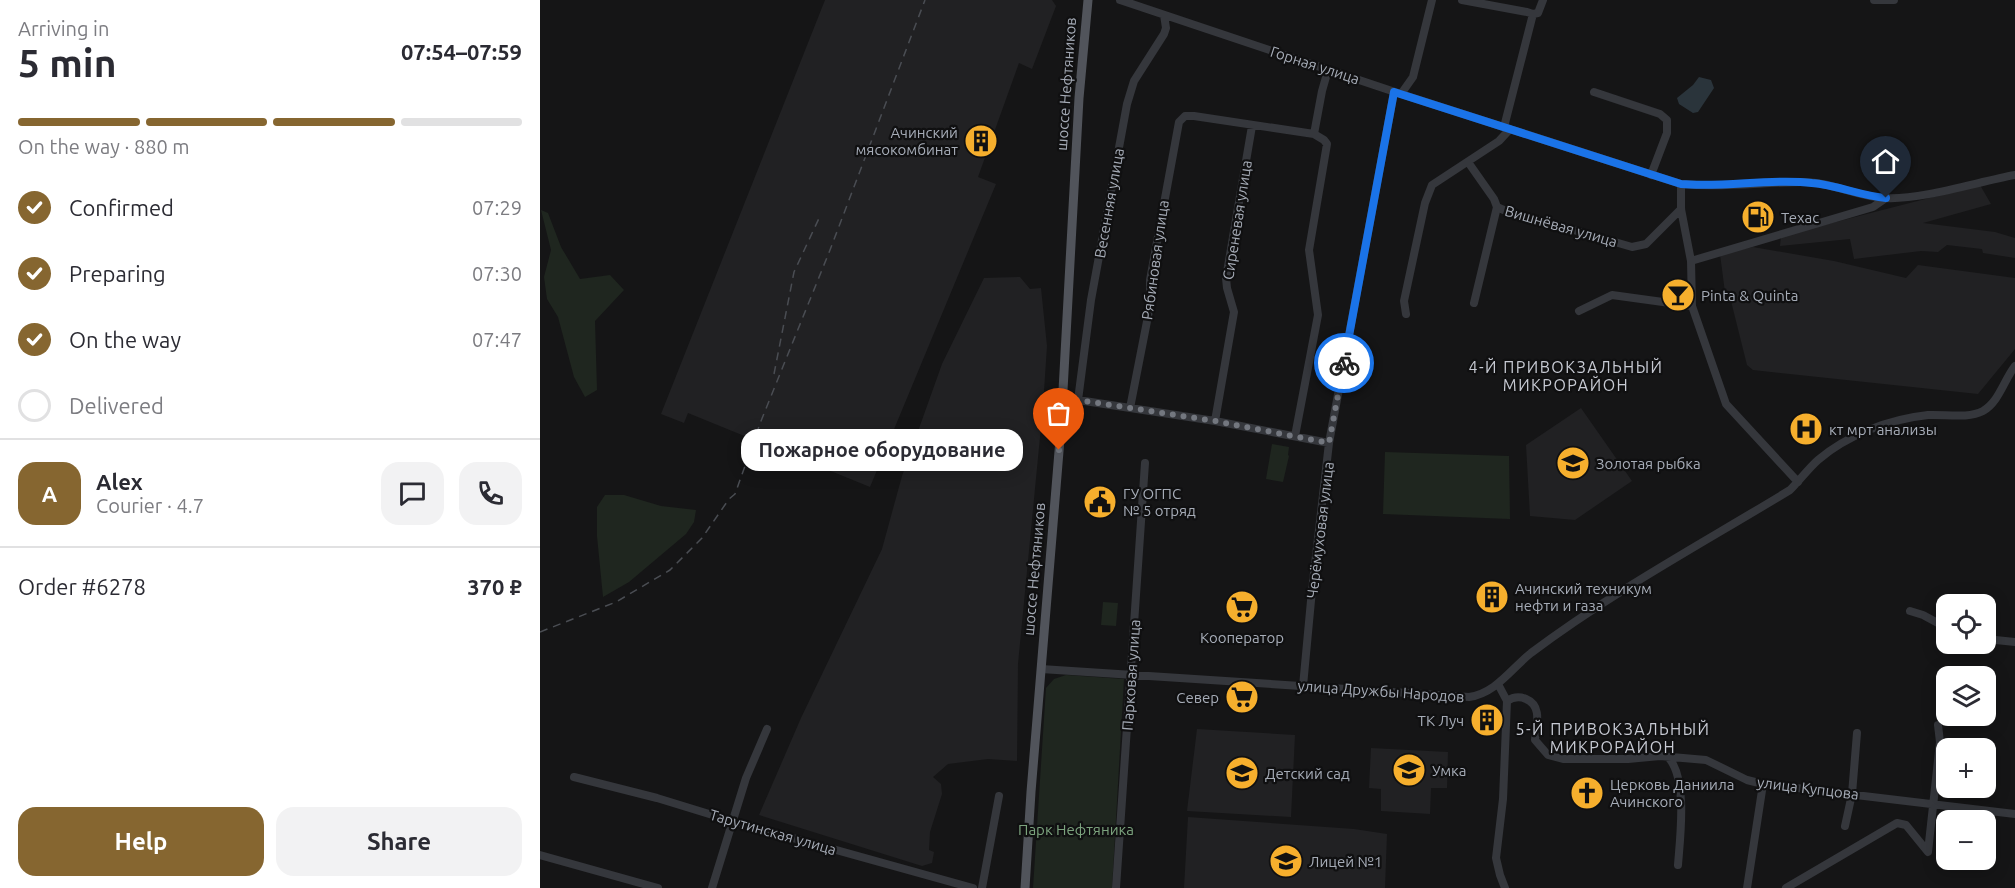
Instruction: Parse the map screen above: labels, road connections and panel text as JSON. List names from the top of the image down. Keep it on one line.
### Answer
{"streets":{"main road":["шоссе Нефтяников"],"street":["Горная улица","Весенняя улица","Сиреневая улица","Вишнёвая улица","Рябиновая улица","Черёмуховая улица","Парковая улица","улица Дружбы Народов","улица Купцова","Тарутинская улица"]},"crossings":[["Горная улица","Весенняя улица"],["Горная улица","Черёмуховая улица"],["шоссе Нефтяников","улица Дружбы Народов"],["Сиреневая улица","Рябиновая улица"],["Черёмуховая улица","улица Дружбы Народов"],["Парковая улица","улица Дружбы Народов"]],"districts":["4-Й ПРИВОКЗАЛЬНЫЙ МИКРОРАЙОН","5-Й ПРИВОКЗАЛЬНЫЙ МИКРОРАЙОН"],"parks":["Парк Нефтяника"],"places":{"building":["Ачинский мясокомбинат","Ачинский техникум нефти и газа","ТК Луч"],"fuel station":["Техас"],"bar":["Pinta & Quinta"],"hospital":["кт мрт анализы"],"other":["Пожарное оборудование"],"school or university":["Золотая рыбка","Умка","Детский сад","Лицей №1"],"public building":["ГУ ОГПС № 5 отряд"],"supermarket":["Кооператор","Север"],"church":["Церковь Даниила Ачинского"]},"page":{"heading":["5 min","Arriving in","07:54–07:59"],"panel":["Alex","Courier · 4.7","Order #6278","370 ₽"],"bar":"On the way · 880 m","list":[["Confirmed","07:29"],["Preparing","07:30"],["On the way","07:47"],"Delivered"],"bubble":"Пожарное оборудование","round":"A","map_buttons":["+","−"],"buttons":["Help","Share"]}}
